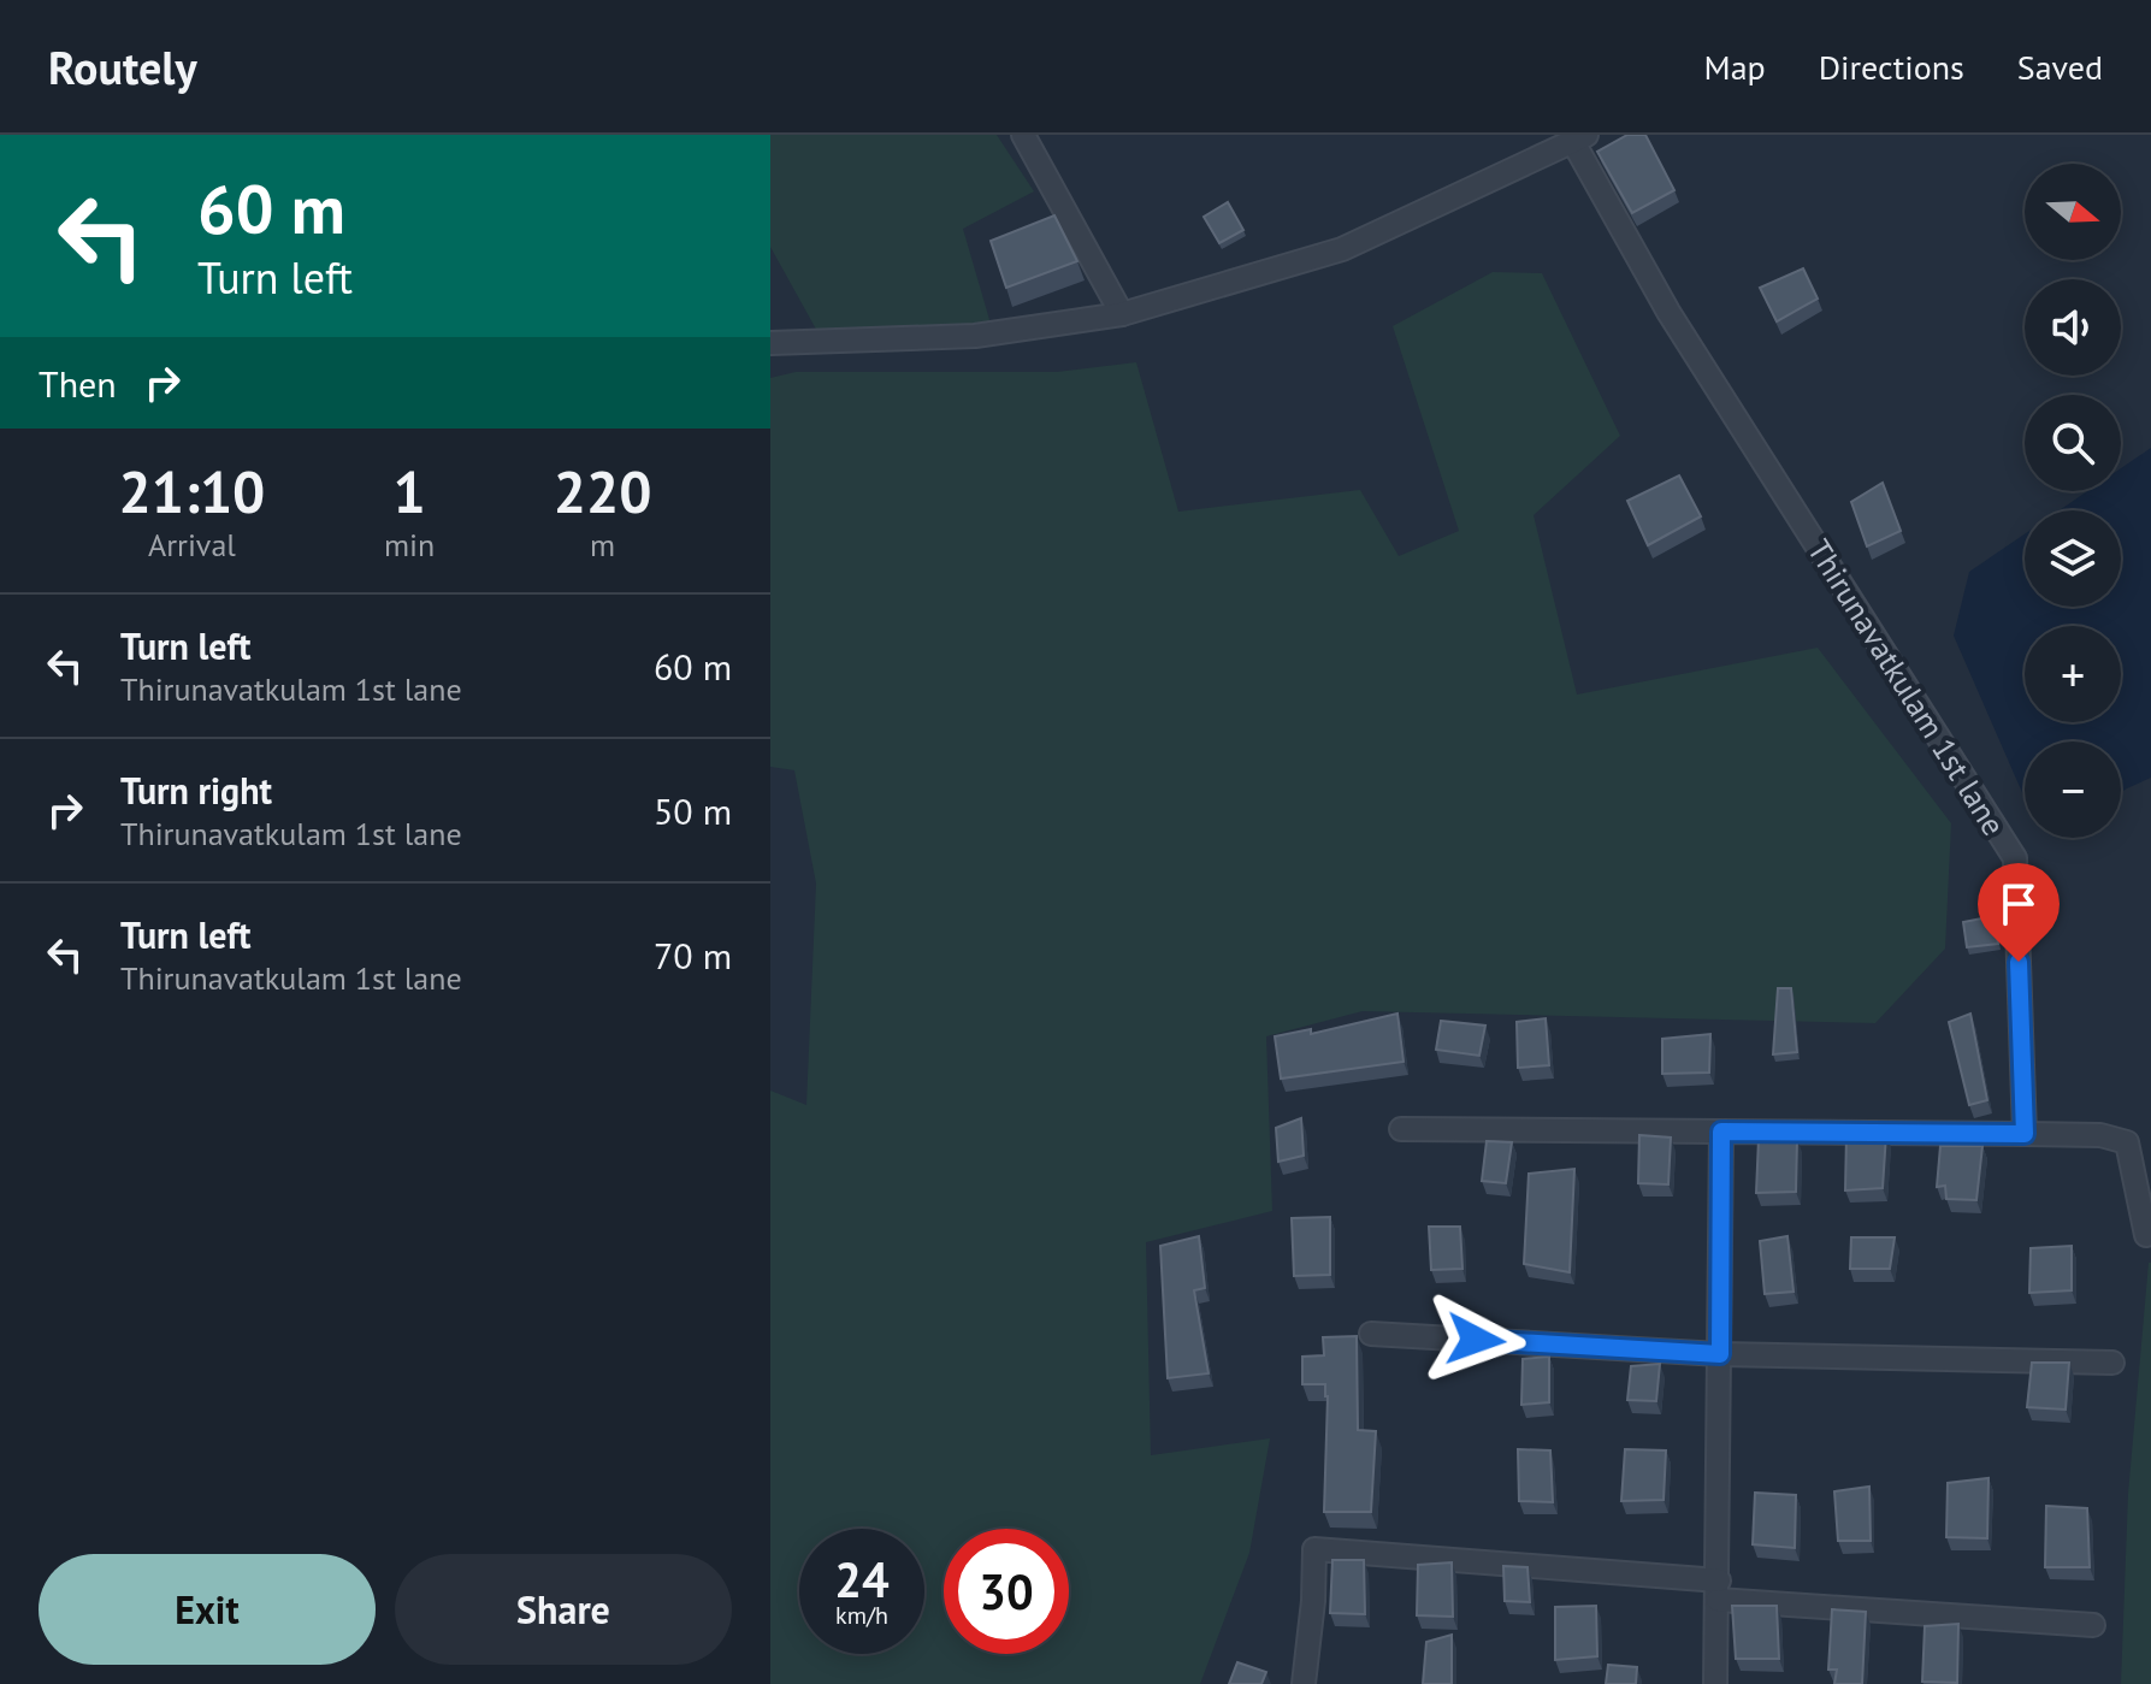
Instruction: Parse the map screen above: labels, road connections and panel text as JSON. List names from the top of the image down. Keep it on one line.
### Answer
{"streets":{"street":["Thirunavatkulam 1st lane"]},"north":"right","page":{"header":"Routely","nav":["Map","Directions","Saved"],"turn":["60 m","Turn left"],"map_buttons":["+","−"],"then":"Then","eta":["21:10","Arrival","1","min","220","m"],"list":[{"name":"Turn left","note":"Thirunavatkulam 1st lane","value":"60 m"},{"name":"Turn right","note":"Thirunavatkulam 1st lane","value":"50 m"},{"name":"Turn left","note":"Thirunavatkulam 1st lane","value":"70 m"}],"speed":"24 km/h","limit":"30","buttons":["Exit","Share"]}}
